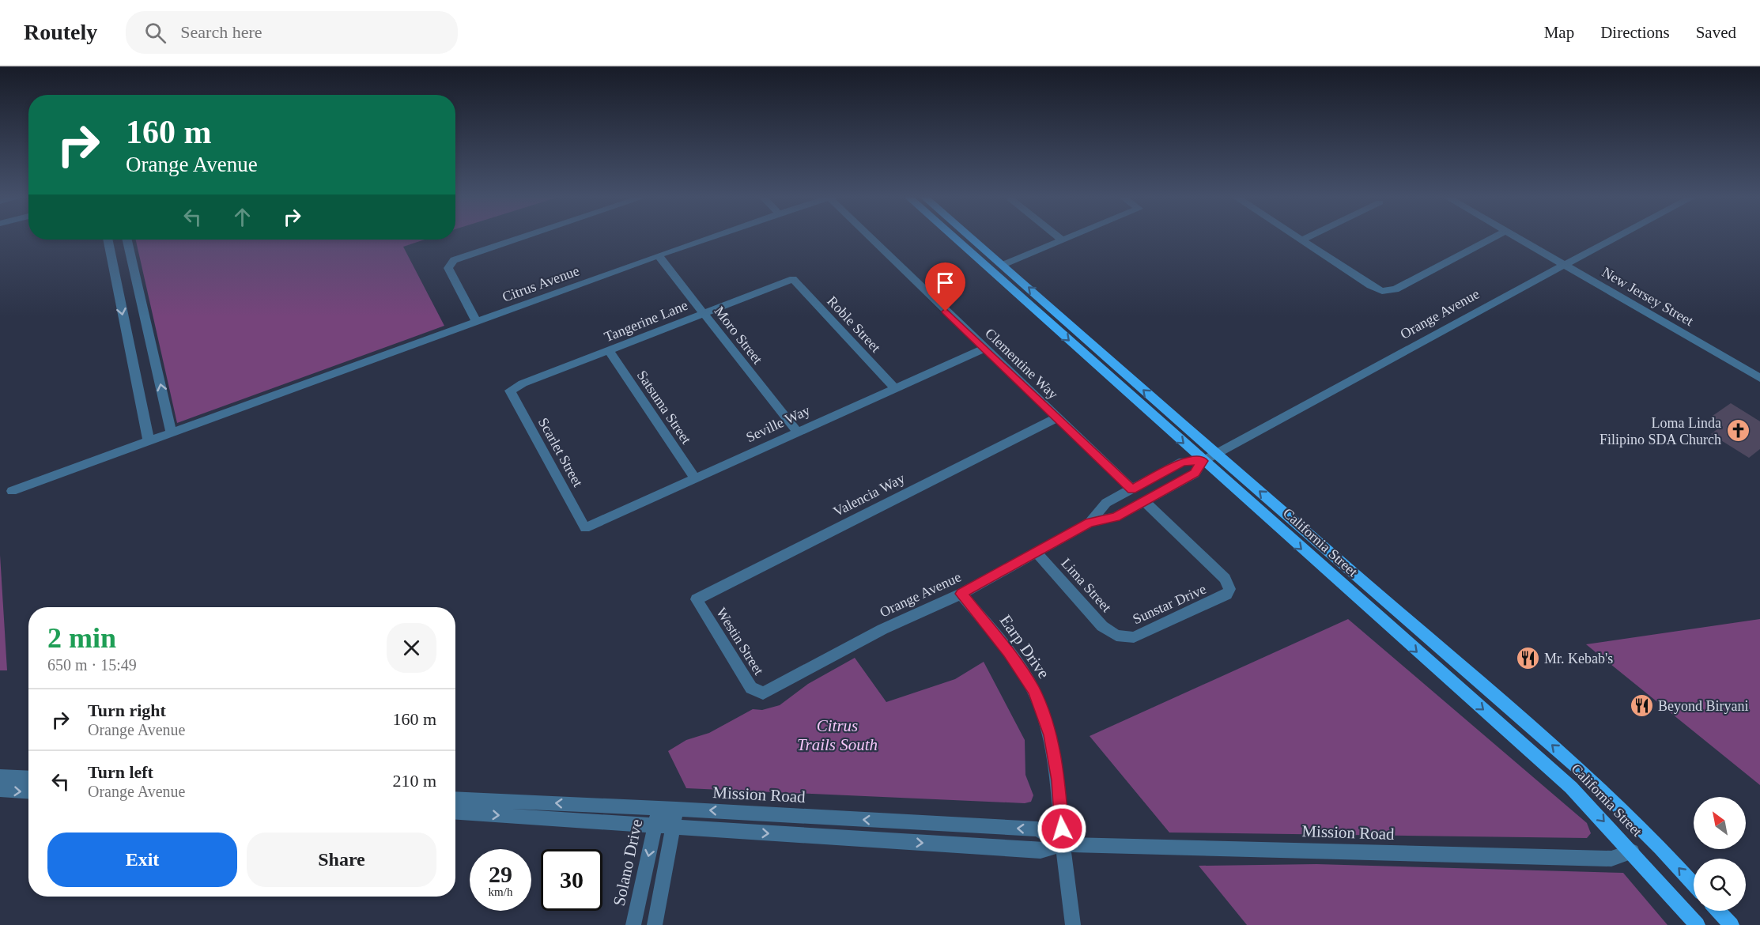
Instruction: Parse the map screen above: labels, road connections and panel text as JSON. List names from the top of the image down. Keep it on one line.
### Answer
{"streets":{"main road":["California Street"],"street":["Citrus Avenue","New Jersey Street","Orange Avenue","Tangerine Lane","Roble Street","Moro Street","Clementine Way","Satsuma Street","Seville Way","Scarlet Street","Valencia Way","Lima Street","Sunstar Drive","Westin Street","Earp Drive","Mission Road","Solano Drive"]},"crossings":[["Citrus Avenue","Moro Street"],["New Jersey Street","Orange Avenue"],["Orange Avenue","Clementine Way"],["Orange Avenue","California Street"],["Orange Avenue","Lima Street"],["Orange Avenue","Sunstar Drive"],["Orange Avenue","Westin Street"],["Orange Avenue","Earp Drive"],["Tangerine Lane","Roble Street"],["Tangerine Lane","Moro Street"],["Tangerine Lane","Satsuma Street"],["Tangerine Lane","Scarlet Street"],["Roble Street","Seville Way"],["Moro Street","Seville Way"],["Clementine Way","Seville Way"],["Clementine Way","Valencia Way"],["Satsuma Street","Seville Way"],["Seville Way","Scarlet Street"],["Valencia Way","Westin Street"],["California Street","Mission Road"],["Lima Street","Sunstar Drive"],["Earp Drive","Mission Road"],["Mission Road","Solano Drive"]],"parks":["Citrus Trails South"],"places":{"church":["Loma Linda Filipino SDA Church"],"restaurant":["Mr. Kebab's","Beyond Biryani"]},"north":"top left","page":{"header":"Routely","search":"Search here","nav":["Map","Directions","Saved"],"turn":["160 m","Orange Avenue"],"heading":["2 min","650 m · 15:49"],"list":[{"name":"Turn right","note":"Orange Avenue","value":"160 m"},{"name":"Turn left","note":"Orange Avenue","value":"210 m"}],"buttons":["Exit","Share"],"speed":"29 km/h","limit":"30"}}
